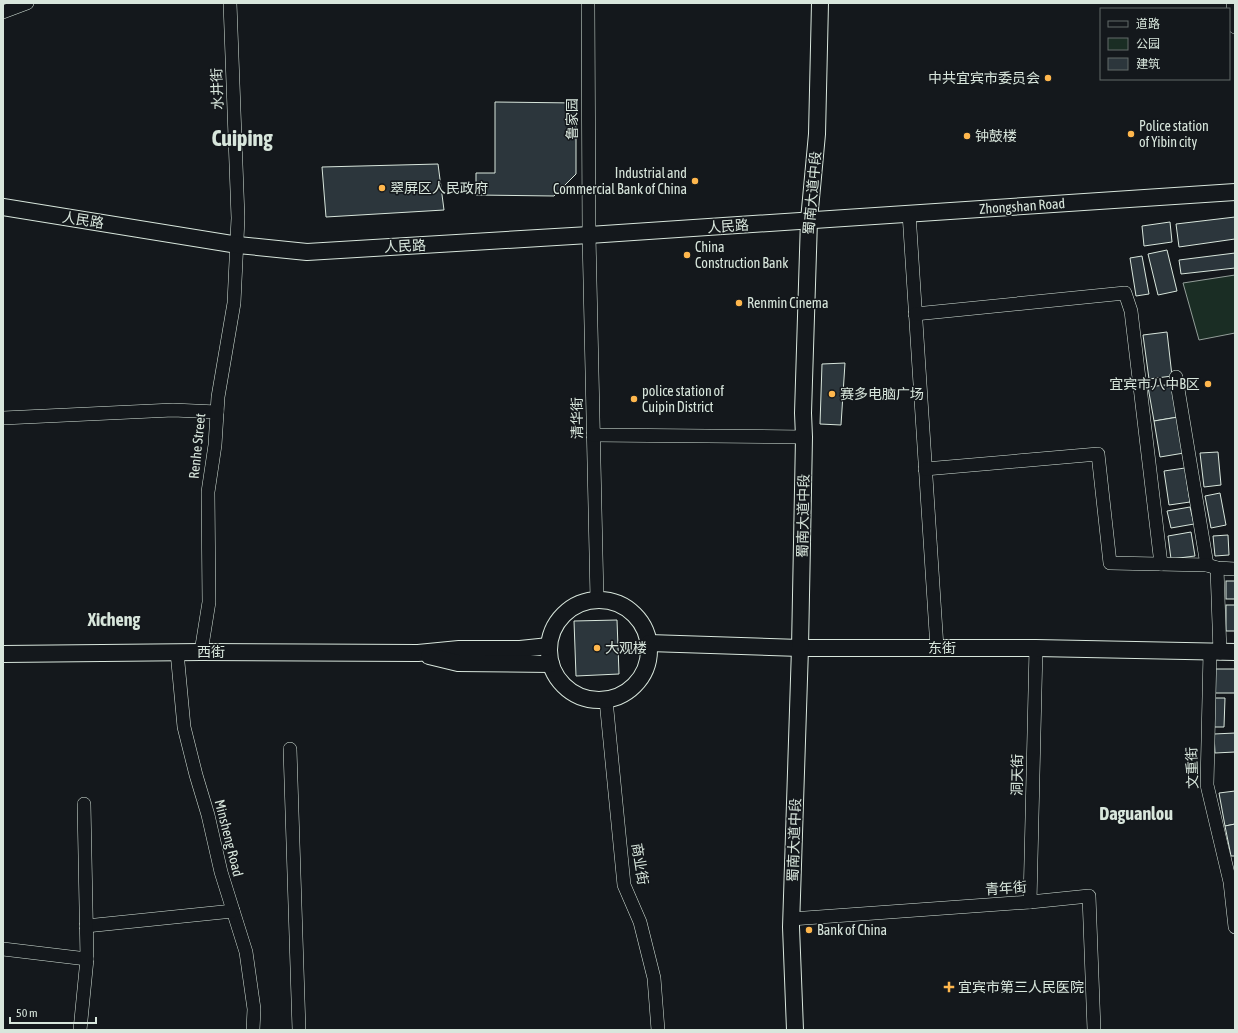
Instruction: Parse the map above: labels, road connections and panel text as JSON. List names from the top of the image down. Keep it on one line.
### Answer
{"streets":{"main road":["蜀南大道中段","Zhongshan Road","人民路","东街","西街"],"street":["水井街","鲁家园","清华街","Renhe Street","文重街","洞天街","Minsheng Road","商业街","青年街"]},"crossings":[["水井街","人民路"],["水井街","Renhe Street"],["鲁家园","人民路"],["鲁家园","清华街"],["蜀南大道中段","Zhongshan Road"],["蜀南大道中段","人民路"],["蜀南大道中段","东街"],["蜀南大道中段","青年街"],["Zhongshan Road","人民路"],["人民路","清华街"],["人民路","Renhe Street"],["清华街","东街"],["清华街","西街"],["清华街","商业街"],["Renhe Street","西街"],["东街","西街"],["东街","文重街"],["东街","洞天街"],["东街","商业街"],["西街","Minsheng Road"],["西街","商业街"],["洞天街","青年街"]],"districts":["Cuiping","Xicheng","Daguanlou"],"places":{"other":["中共宜宾市委员会","Police station of Yibin city","钟鼓楼","Industrial and Commercial Bank of China","翠屏区人民政府","China Construction Bank","Renmin Cinema","宜宾市八中B区","赛多电脑广场","police station of Cuipin District","大观楼","Bank of China"],"health":["宜宾市第三人民医院"]},"legend":["道路","公园","建筑"],"scale_bar":"50 m"}
